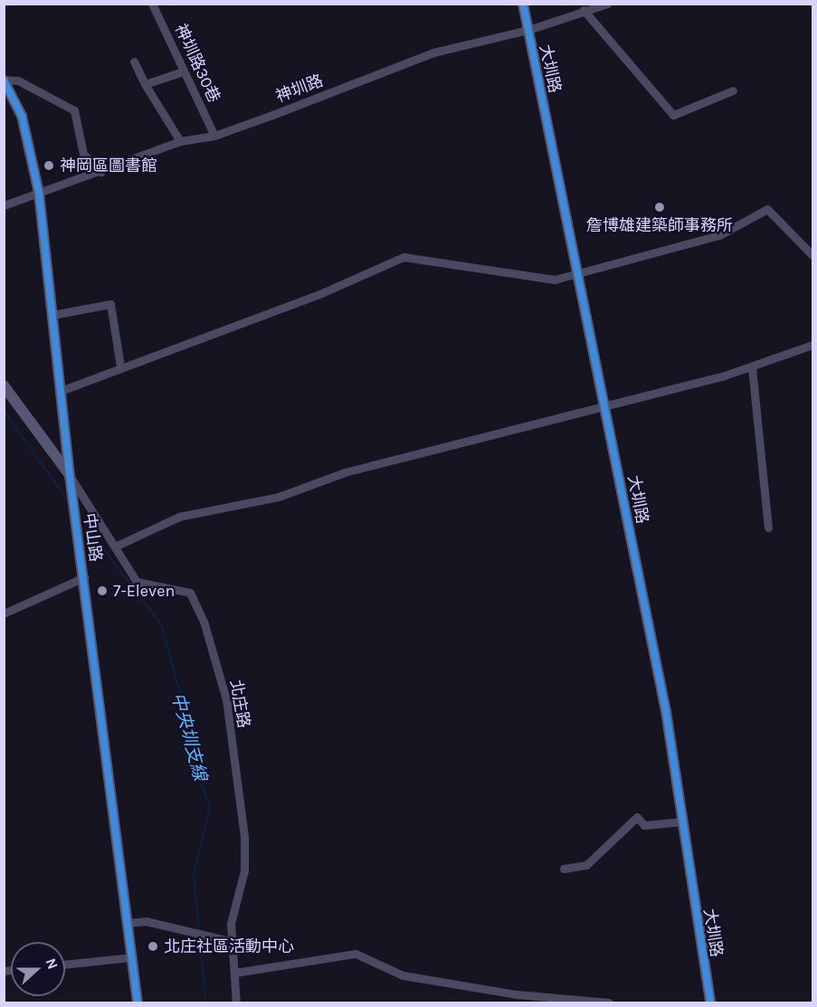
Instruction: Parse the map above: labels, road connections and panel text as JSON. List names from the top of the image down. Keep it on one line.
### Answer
{"streets":{"street":["神圳路30巷","大圳路","神圳路","中山路","北庄路"]},"crossings":[["神圳路30巷","神圳路"],["大圳路","神圳路"],["神圳路","中山路"],["中山路","北庄路"]],"water":["中央圳支線"],"places":["神岡區圖書館","詹博雄建築師事務所","7-Eleven","北庄社區活動中心"],"north":"right"}
